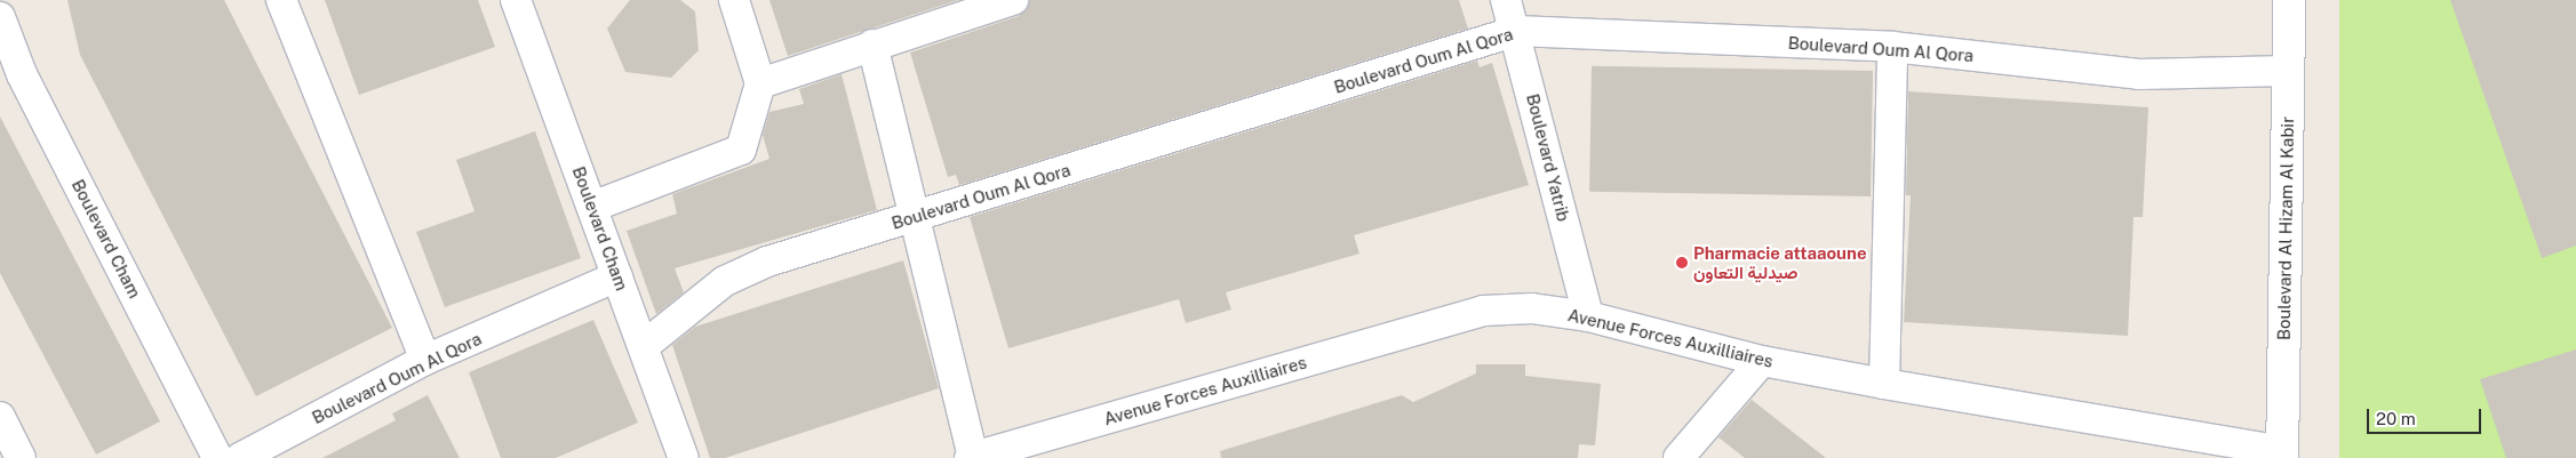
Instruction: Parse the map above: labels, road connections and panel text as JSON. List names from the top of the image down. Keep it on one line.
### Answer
{"streets":{"main road":["Boulevard Al Hizam Al Kabir"],"street":["Boulevard Oum Al Qora","Boulevard Yatrib","Boulevard Cham","Avenue Forces Auxilliaires"]},"crossings":[["Boulevard Oum Al Qora","Boulevard Yatrib"],["Boulevard Oum Al Qora","Boulevard Cham"],["Boulevard Oum Al Qora","Boulevard Al Hizam Al Kabir"],["Boulevard Yatrib","Avenue Forces Auxilliaires"],["Boulevard Al Hizam Al Kabir","Avenue Forces Auxilliaires"]],"places":["Pharmacie attaaoune صيدلية التعاون"],"scale_bar":"20 m"}
